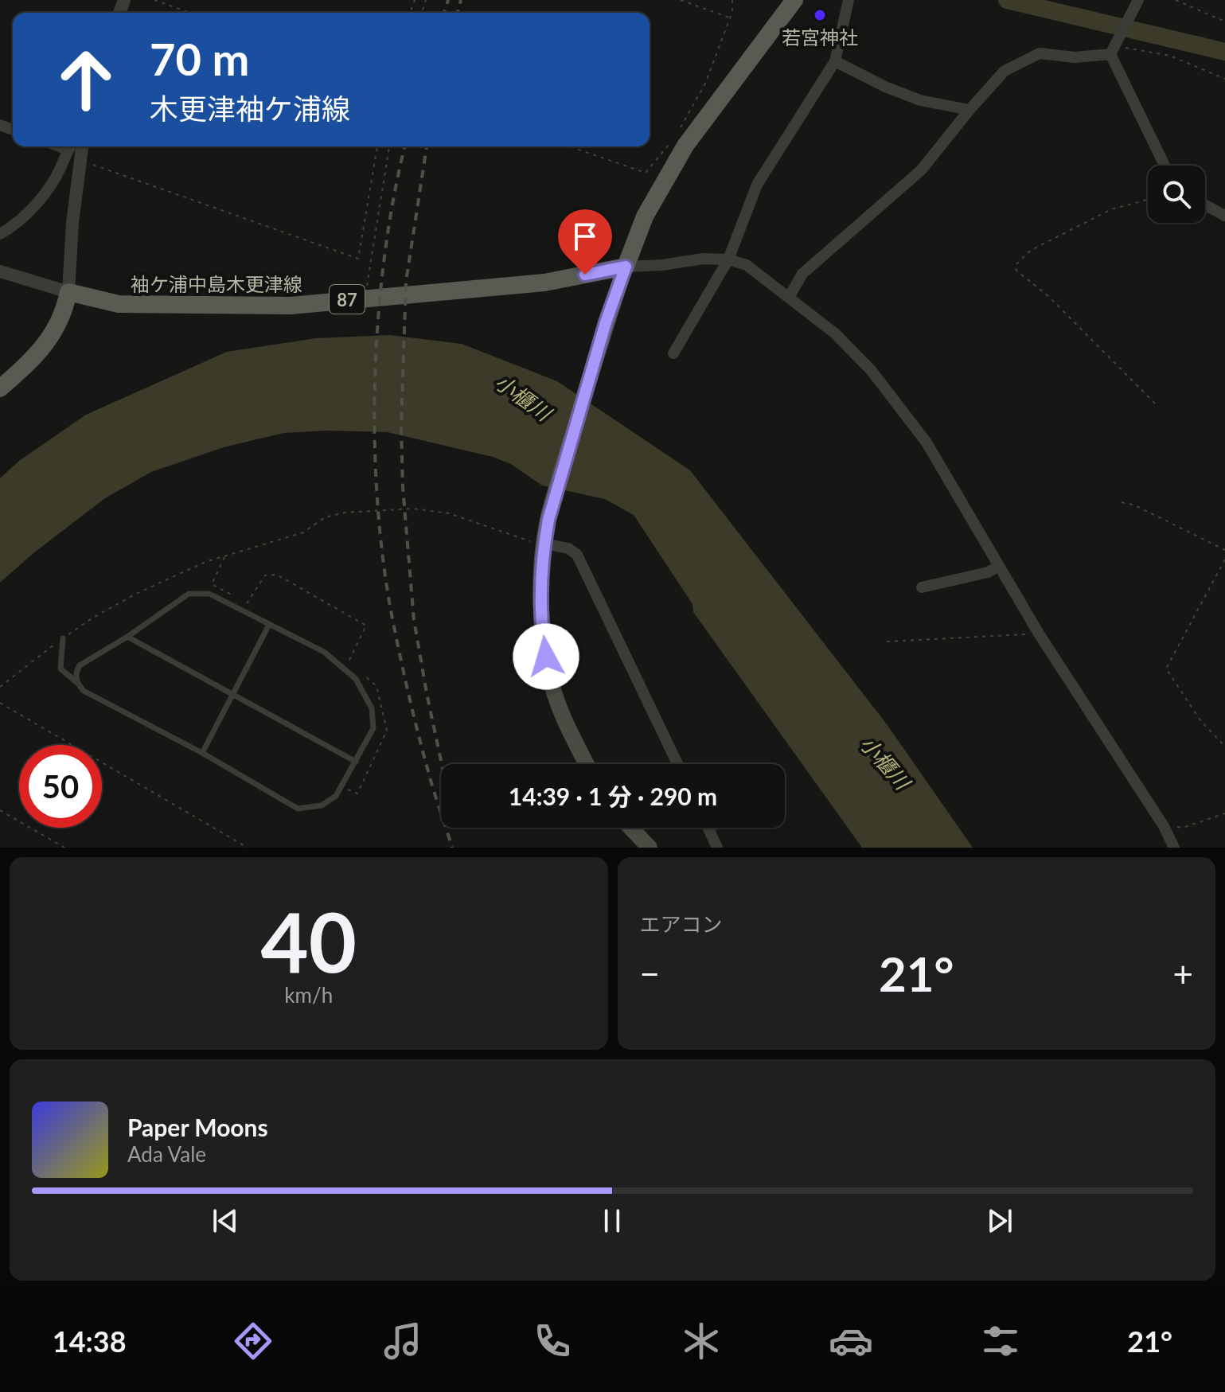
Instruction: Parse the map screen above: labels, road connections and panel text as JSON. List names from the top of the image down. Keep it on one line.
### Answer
{"streets":{"main road":["袖ケ浦中島木更津線","87"]},"water":["小櫃川"],"places":["若宮神社"],"page":{"turn":["70 m","木更津袖ケ浦線"],"limit":"50","trip":"14:39 · 1 分 · 290 m","tile":[["40","km/h"],"エアコン"],"heat":["−","21°","+"],"song":["Paper Moons","Ada Vale"],"tabs":["14:38","21°"]}}
